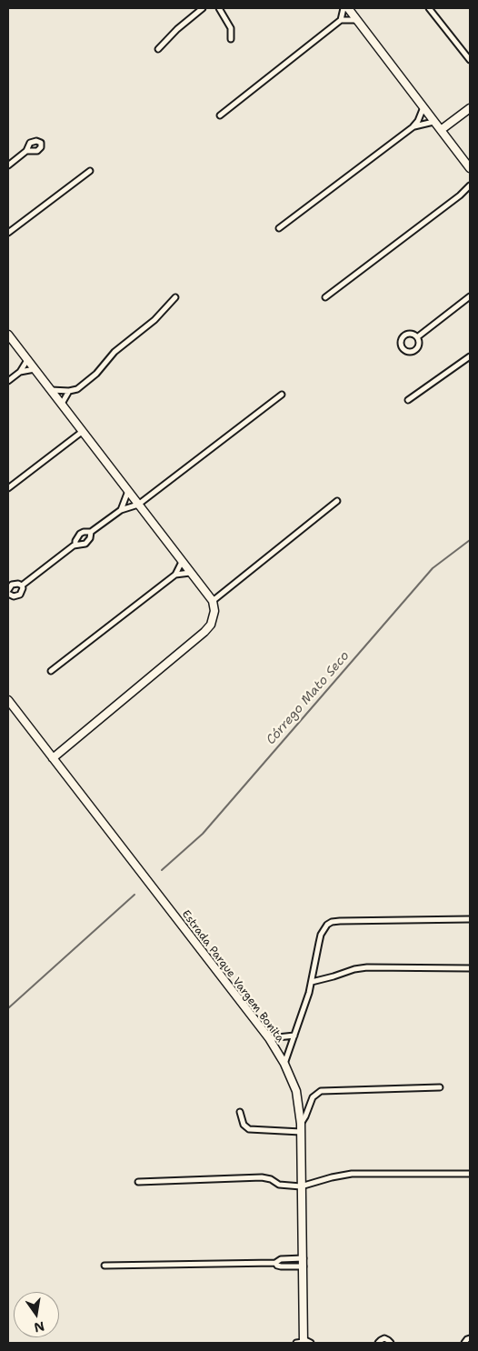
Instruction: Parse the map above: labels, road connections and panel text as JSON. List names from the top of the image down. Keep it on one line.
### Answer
{"streets":{"street":["Estrada Parque Vargem Bonita"]},"water":["Córrego Mato Seco"],"north":"bottom"}
